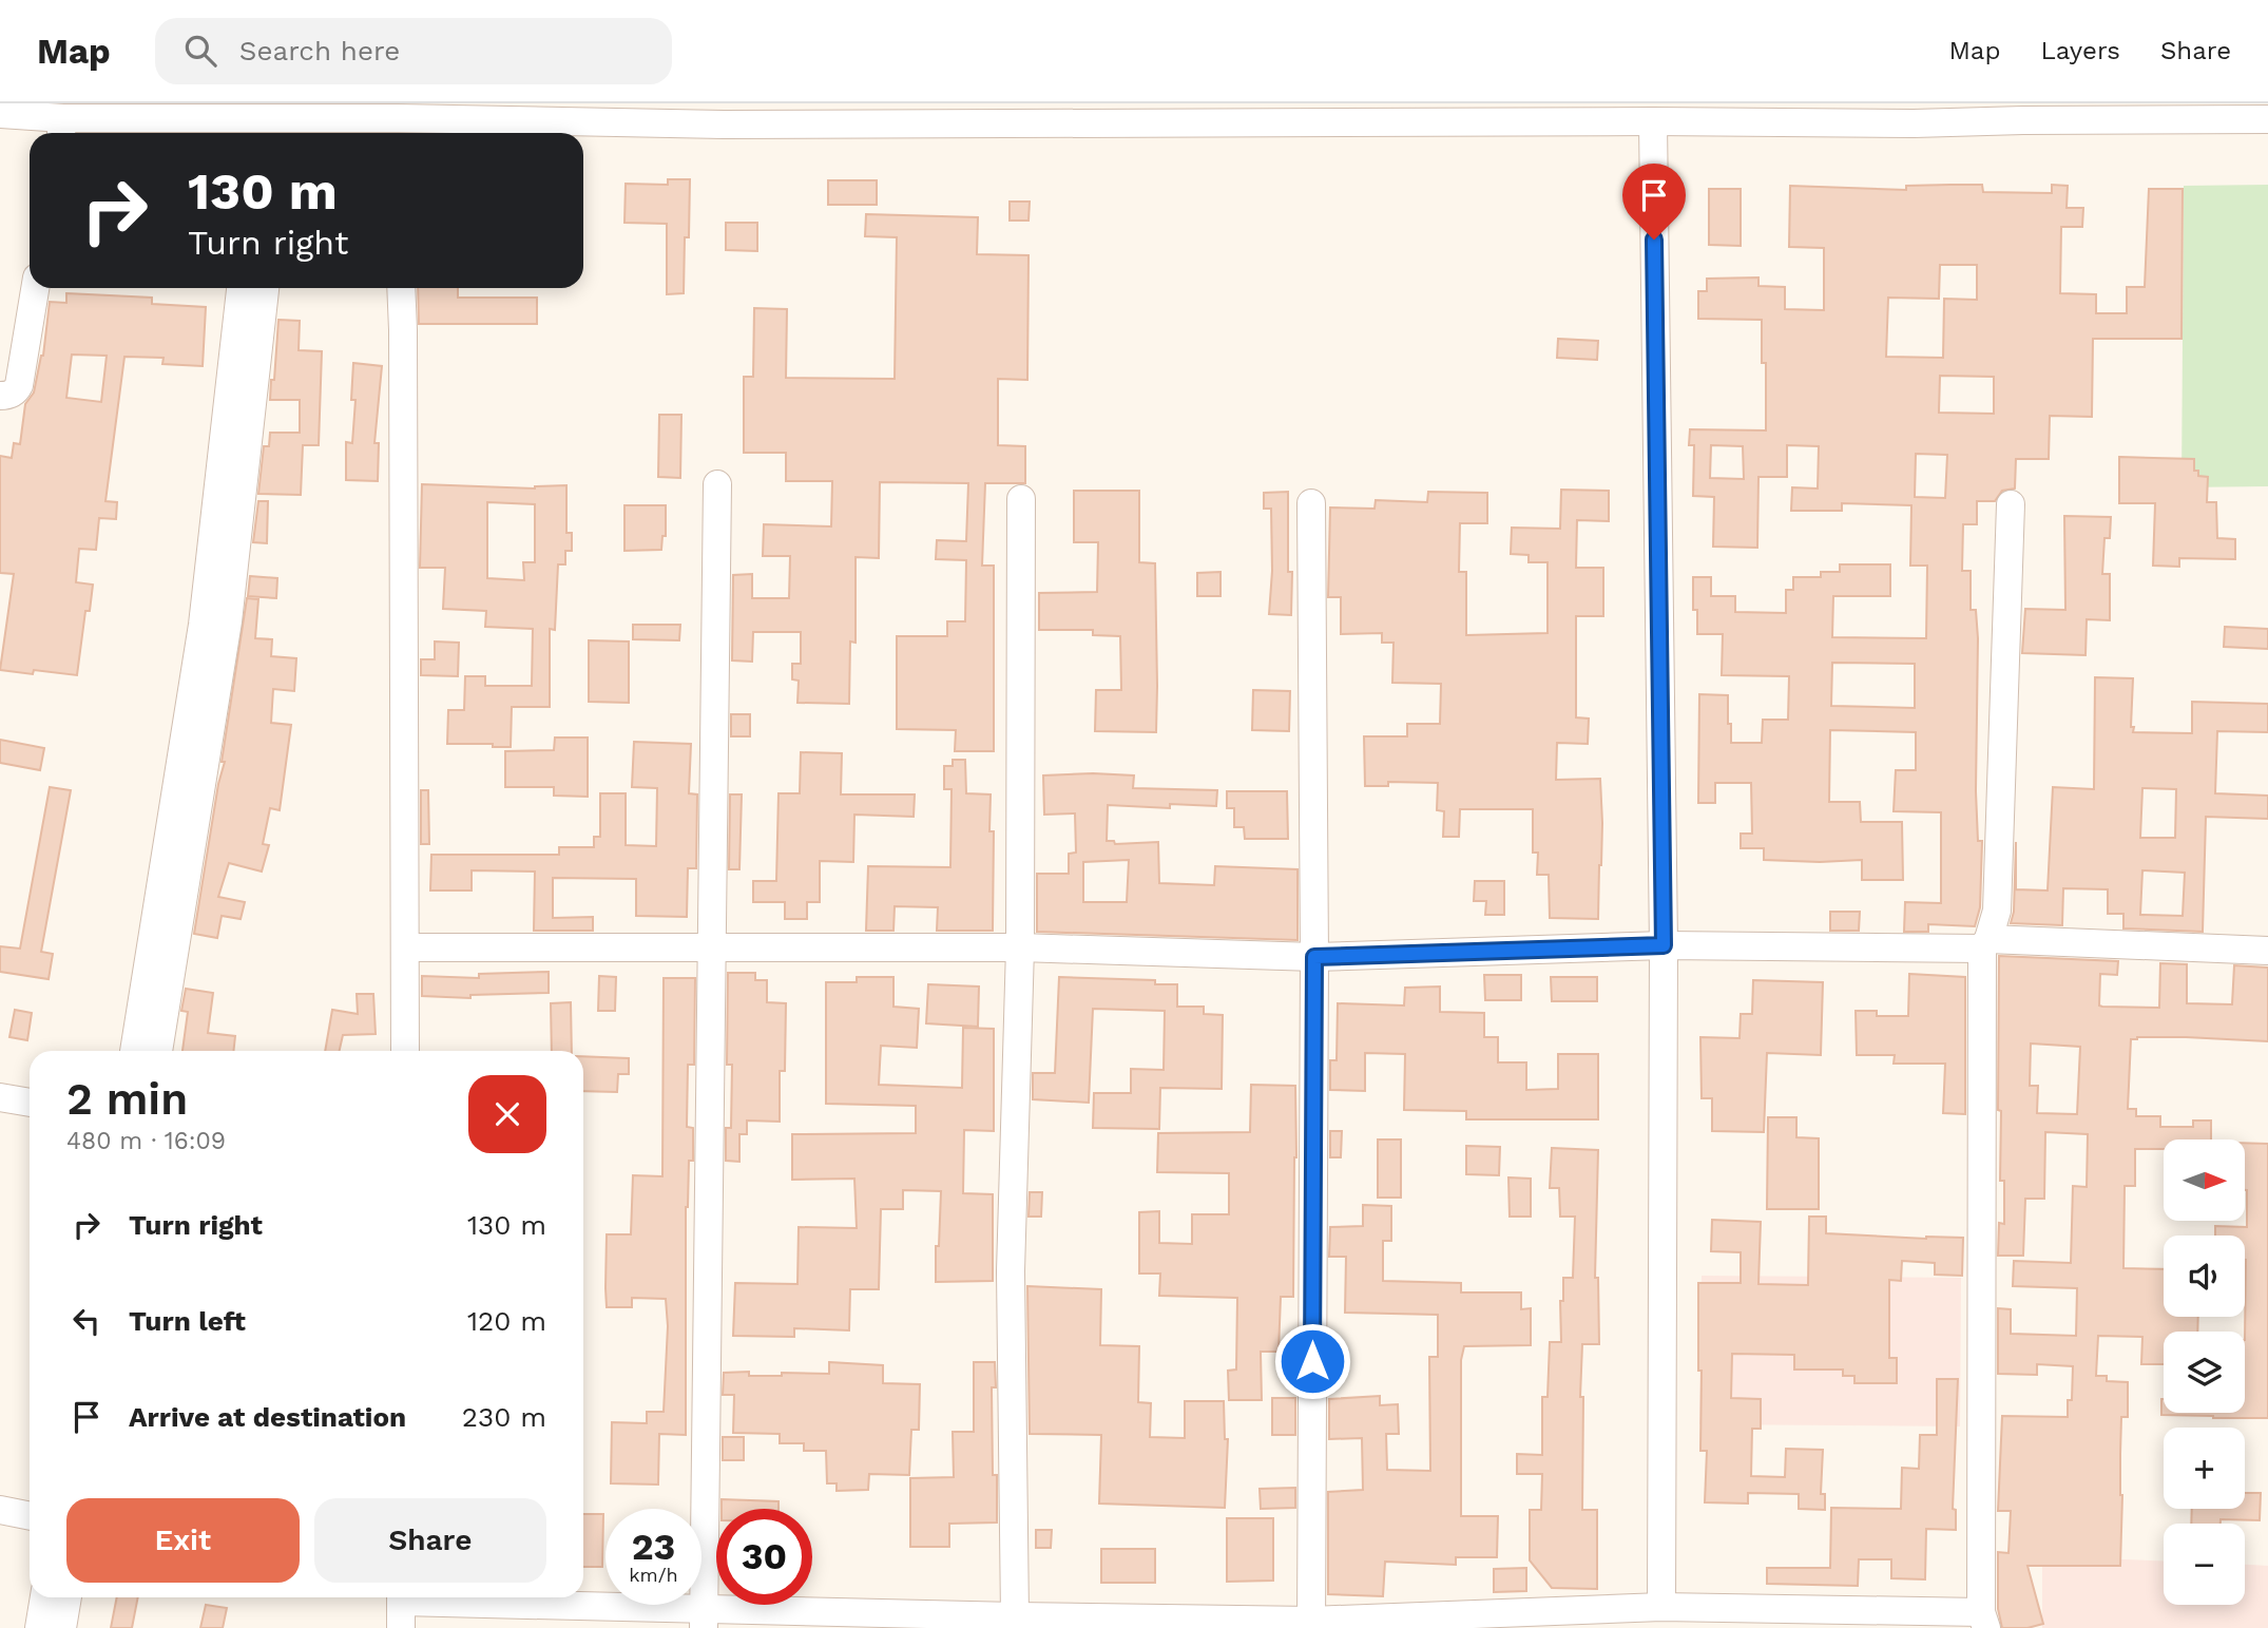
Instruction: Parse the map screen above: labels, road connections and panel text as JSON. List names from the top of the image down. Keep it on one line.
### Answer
{"north":"right","page":{"header":"Map","search":"Search here","nav":["Map","Layers","Share"],"turn":["130 m","Turn right"],"heading":["2 min","480 m · 16:09"],"map_buttons":["+","−"],"list":[{"name":"Turn right","value":"130 m"},{"name":"Turn left","value":"120 m"},{"name":"Arrive at destination","value":"230 m"}],"buttons":["Exit","Share"],"speed":"23 km/h","limit":"30"}}
